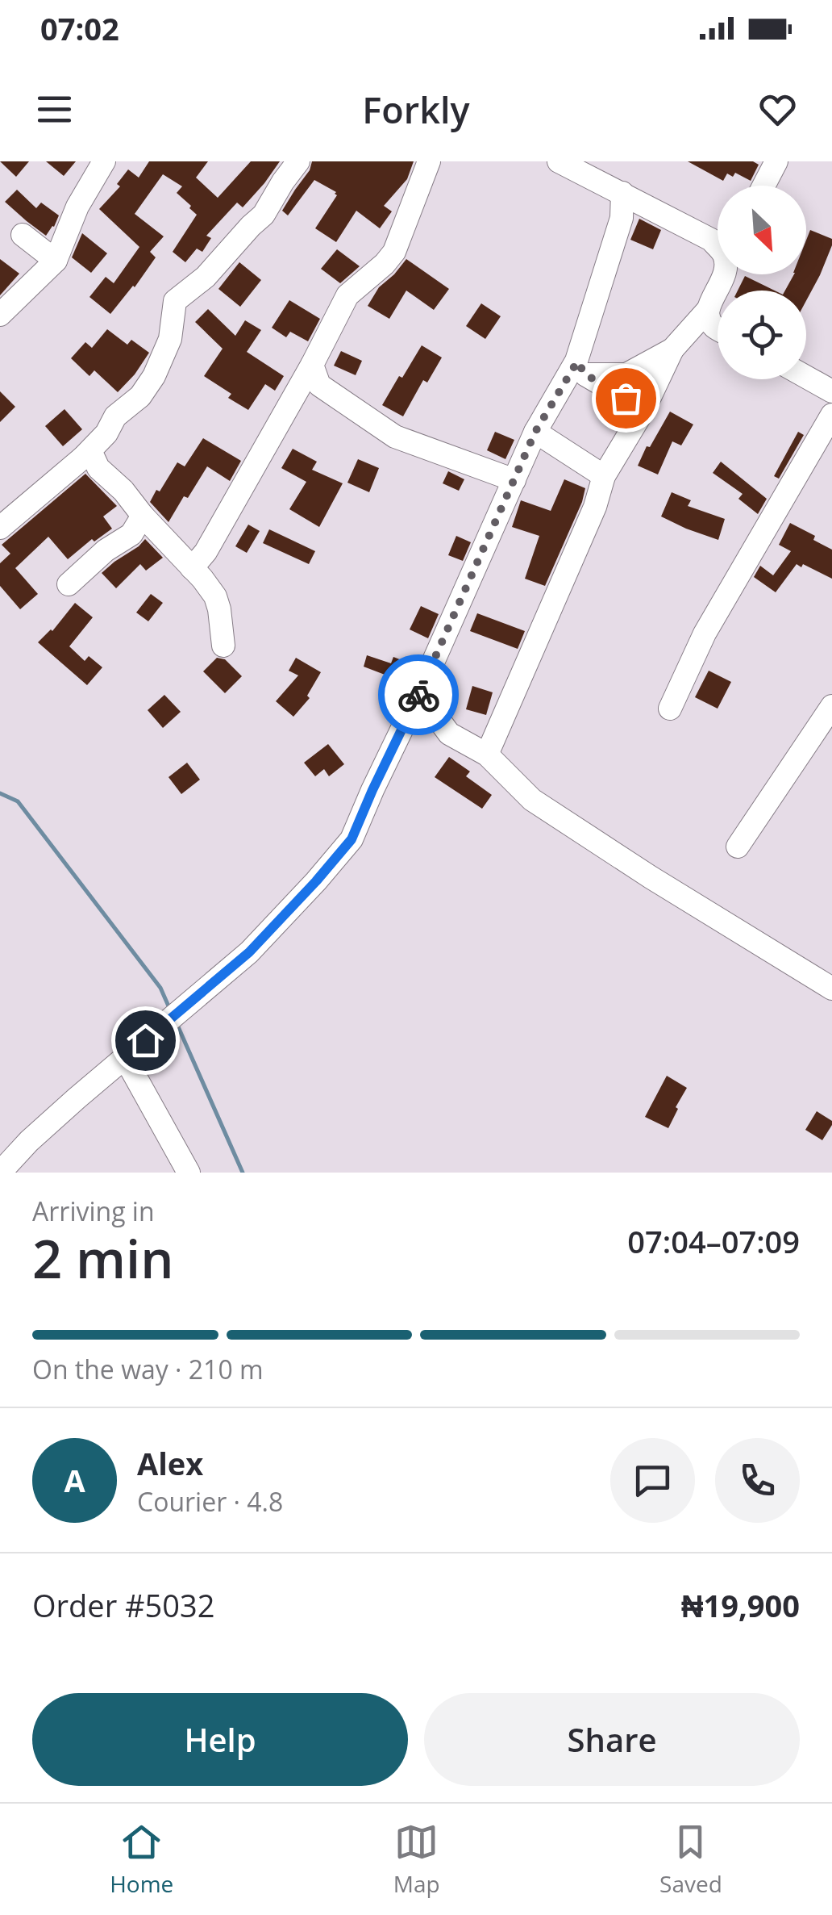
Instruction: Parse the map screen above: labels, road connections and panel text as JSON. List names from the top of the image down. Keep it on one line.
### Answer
{"north":"bottom right","page":{"status":"07:02","header":"Forkly","heading":["2 min","Arriving in","07:04–07:09"],"panel":["Alex","Courier · 4.8","Order #5032","₦19,900"],"bar":"On the way · 210 m","round":"A","buttons":["Help","Share"],"tabs":["Home","Map","Saved"]}}
